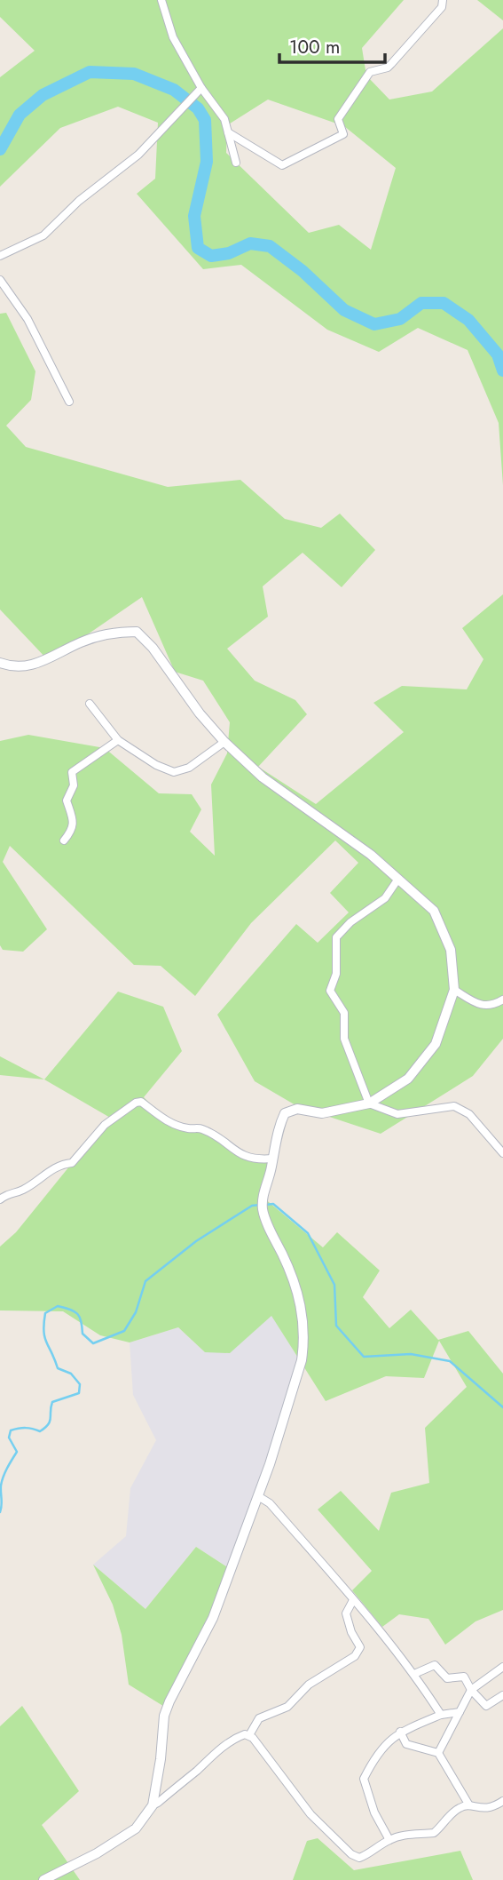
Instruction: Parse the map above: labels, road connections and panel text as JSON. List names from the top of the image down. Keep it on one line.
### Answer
{"scale_bar":"100 m"}
